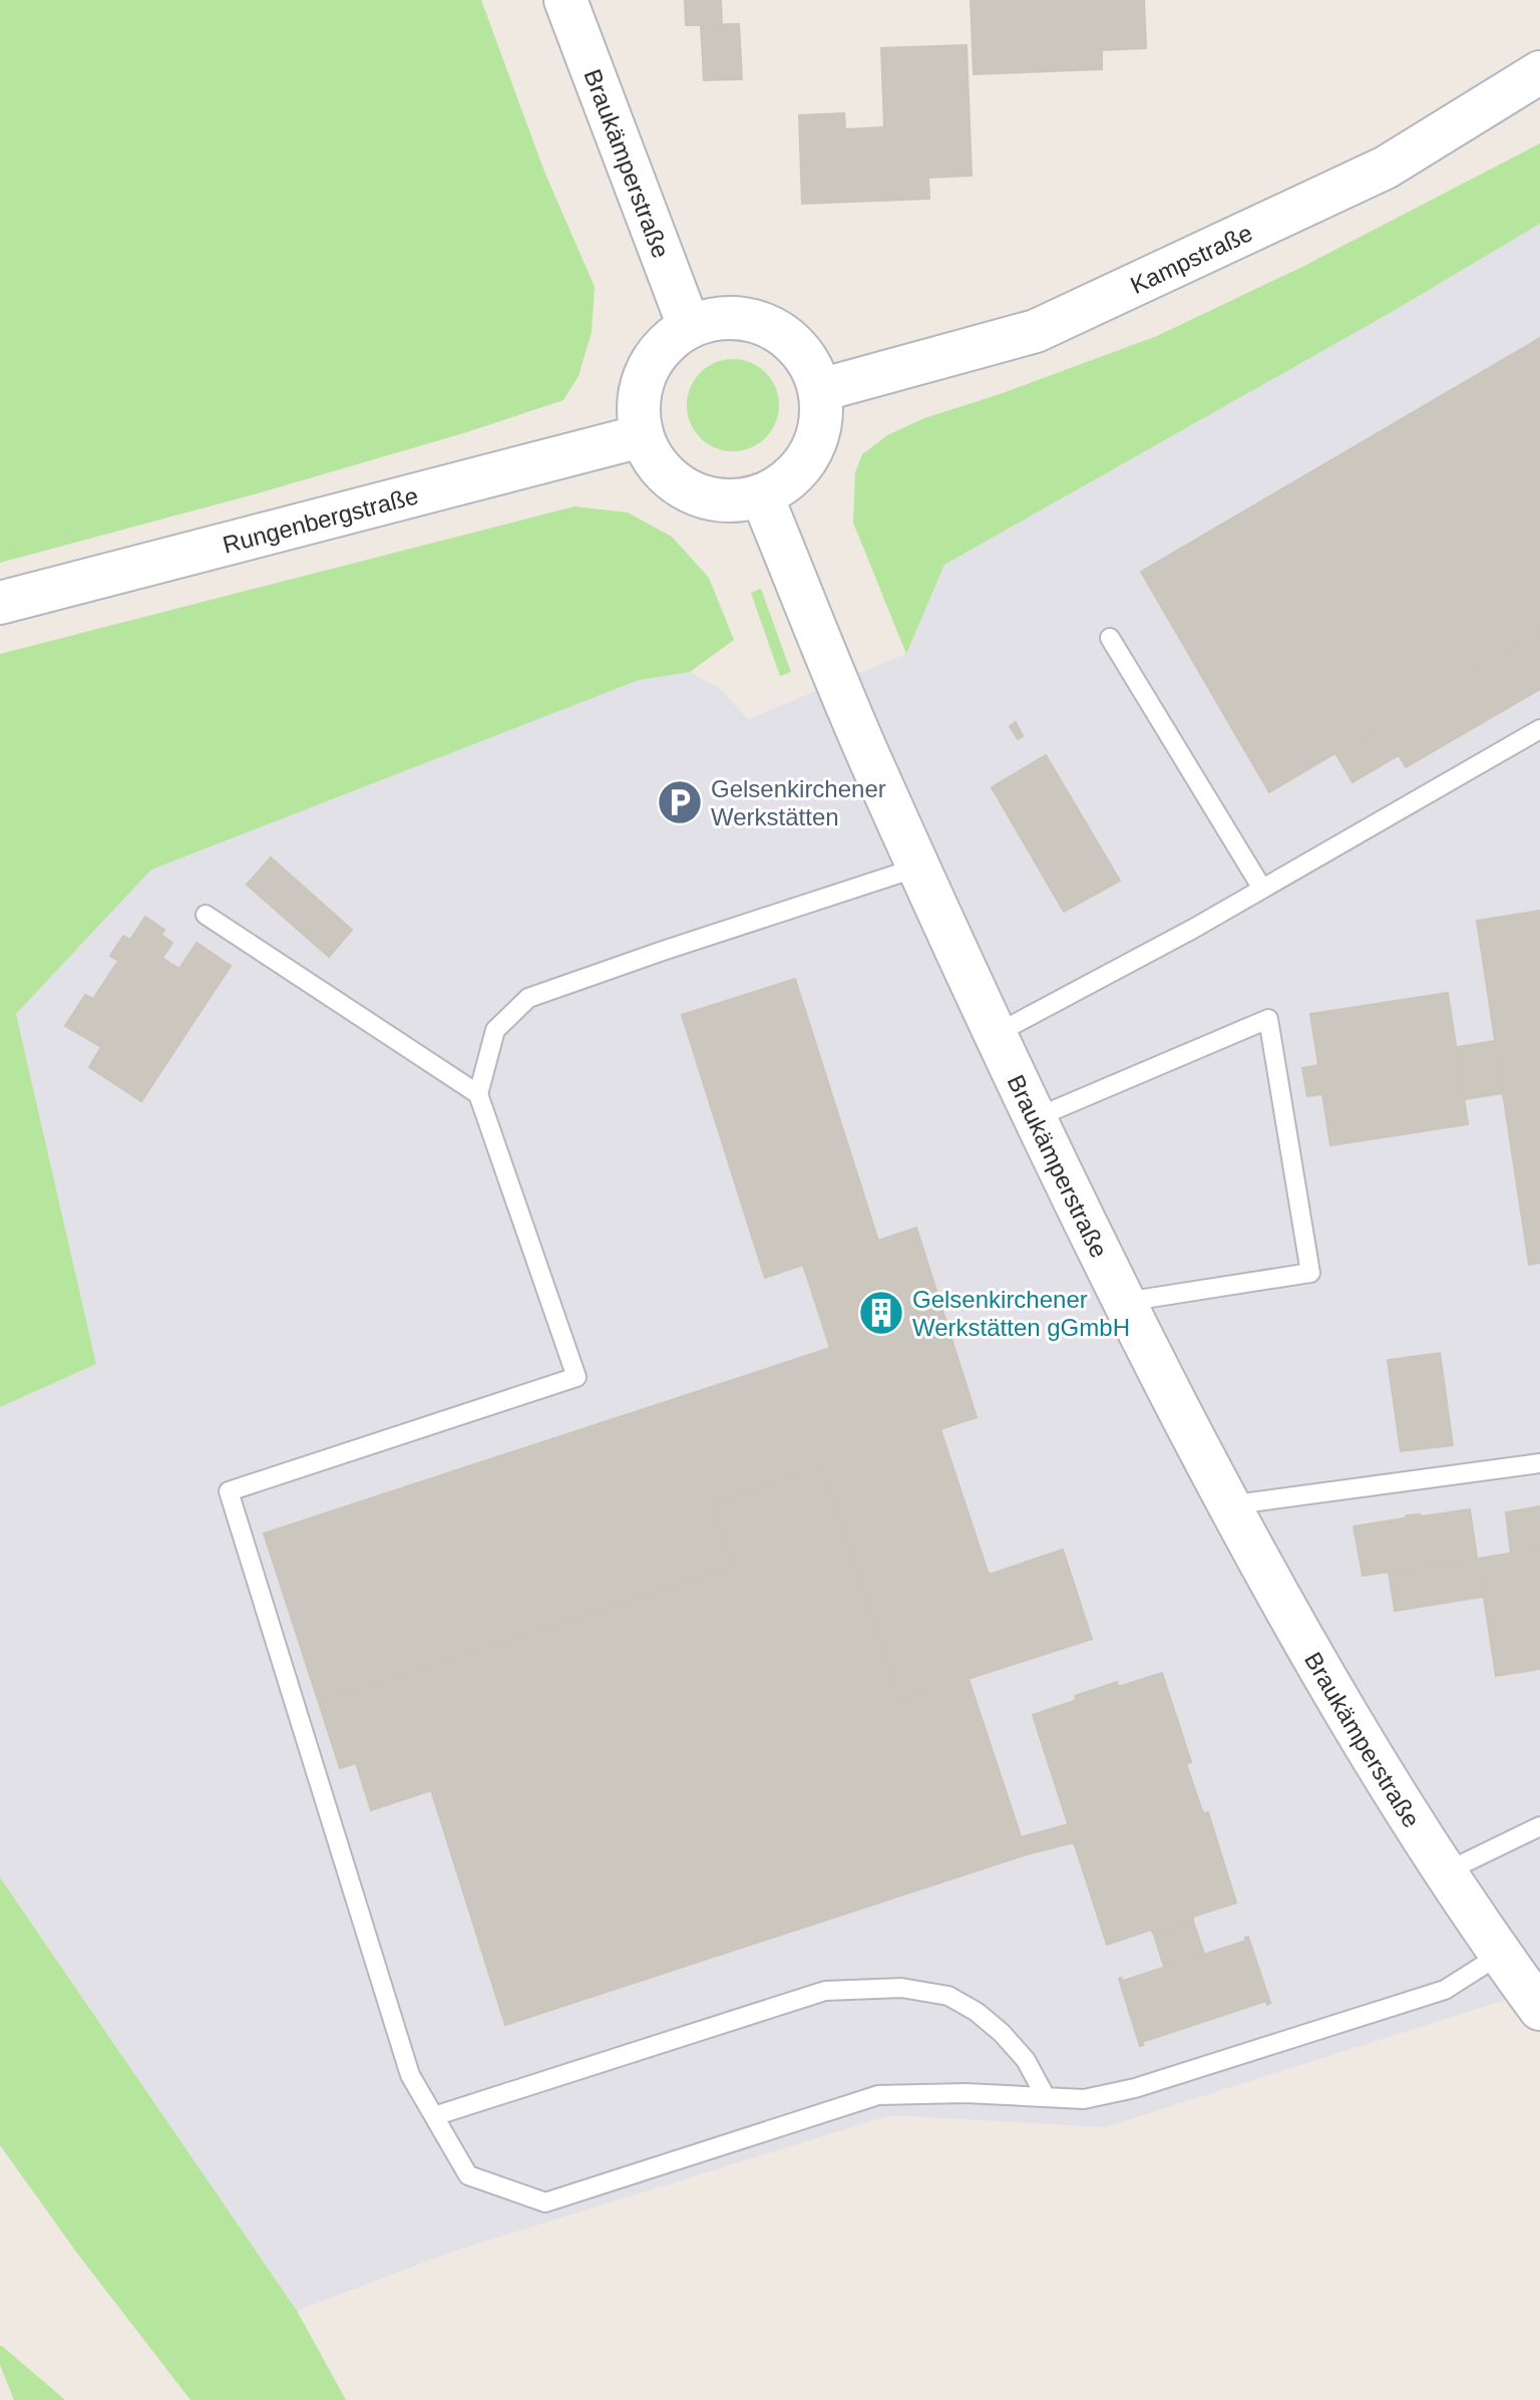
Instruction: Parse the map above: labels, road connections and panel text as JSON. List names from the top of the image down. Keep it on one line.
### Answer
{"streets":{"street":["Braukämperstraße","Kampstraße","Rungenbergstraße"]},"crossings":[["Braukämperstraße","Kampstraße"],["Braukämperstraße","Rungenbergstraße"],["Kampstraße","Rungenbergstraße"]],"places":{"parking":["Gelsenkirchener Werkstätten"],"building":["Gelsenkirchener Werkstätten gGmbH"]}}
